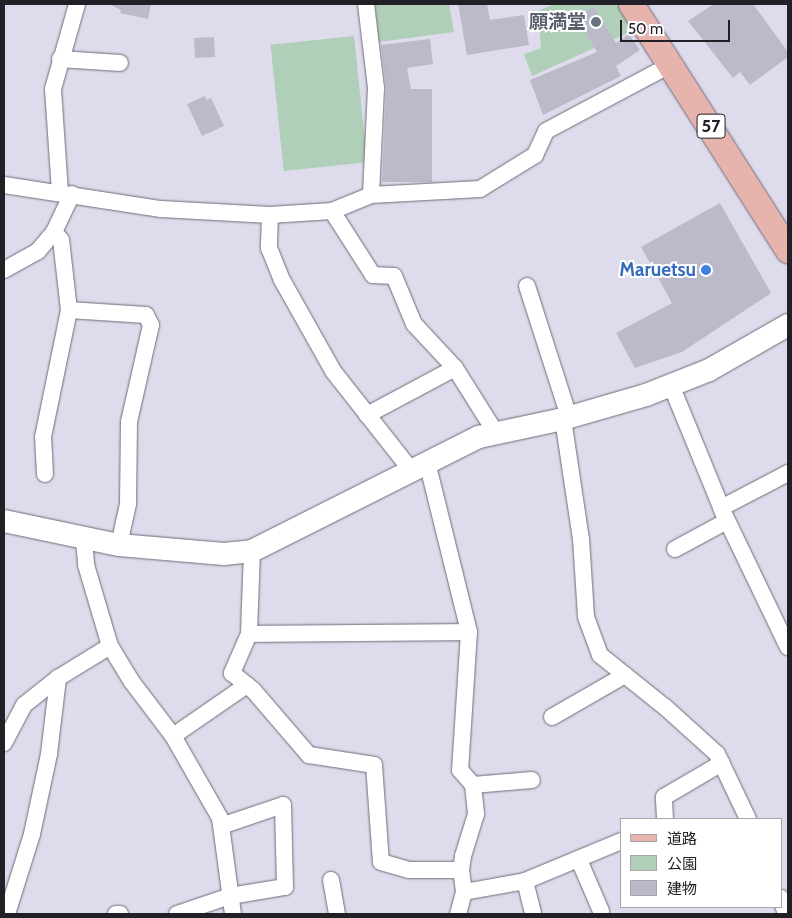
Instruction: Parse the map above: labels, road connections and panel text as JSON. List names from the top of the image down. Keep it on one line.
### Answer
{"streets":{"main road":["57"]},"places":["願満堂","Maruetsu"],"legend":["道路","公園","建物"],"scale_bar":"50 m"}
